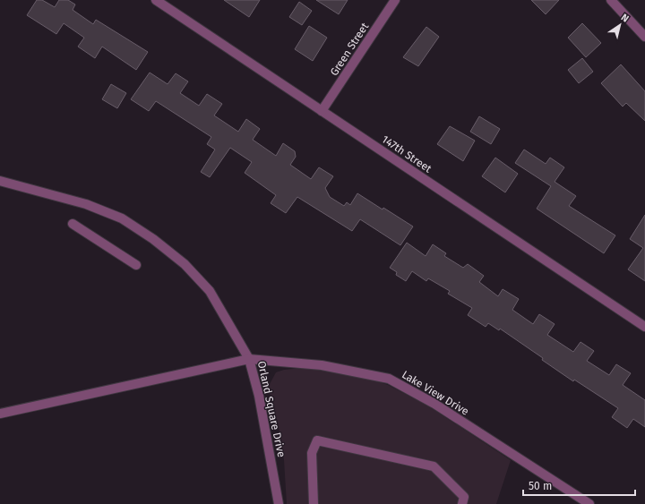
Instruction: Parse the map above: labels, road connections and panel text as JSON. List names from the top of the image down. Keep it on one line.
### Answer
{"streets":{"street":["Green Street","147th Street","Lake View Drive","Orland Square Drive"]},"crossings":[["Green Street","147th Street"],["Lake View Drive","Orland Square Drive"]],"scale_bar":"50 m","north":"top right"}
